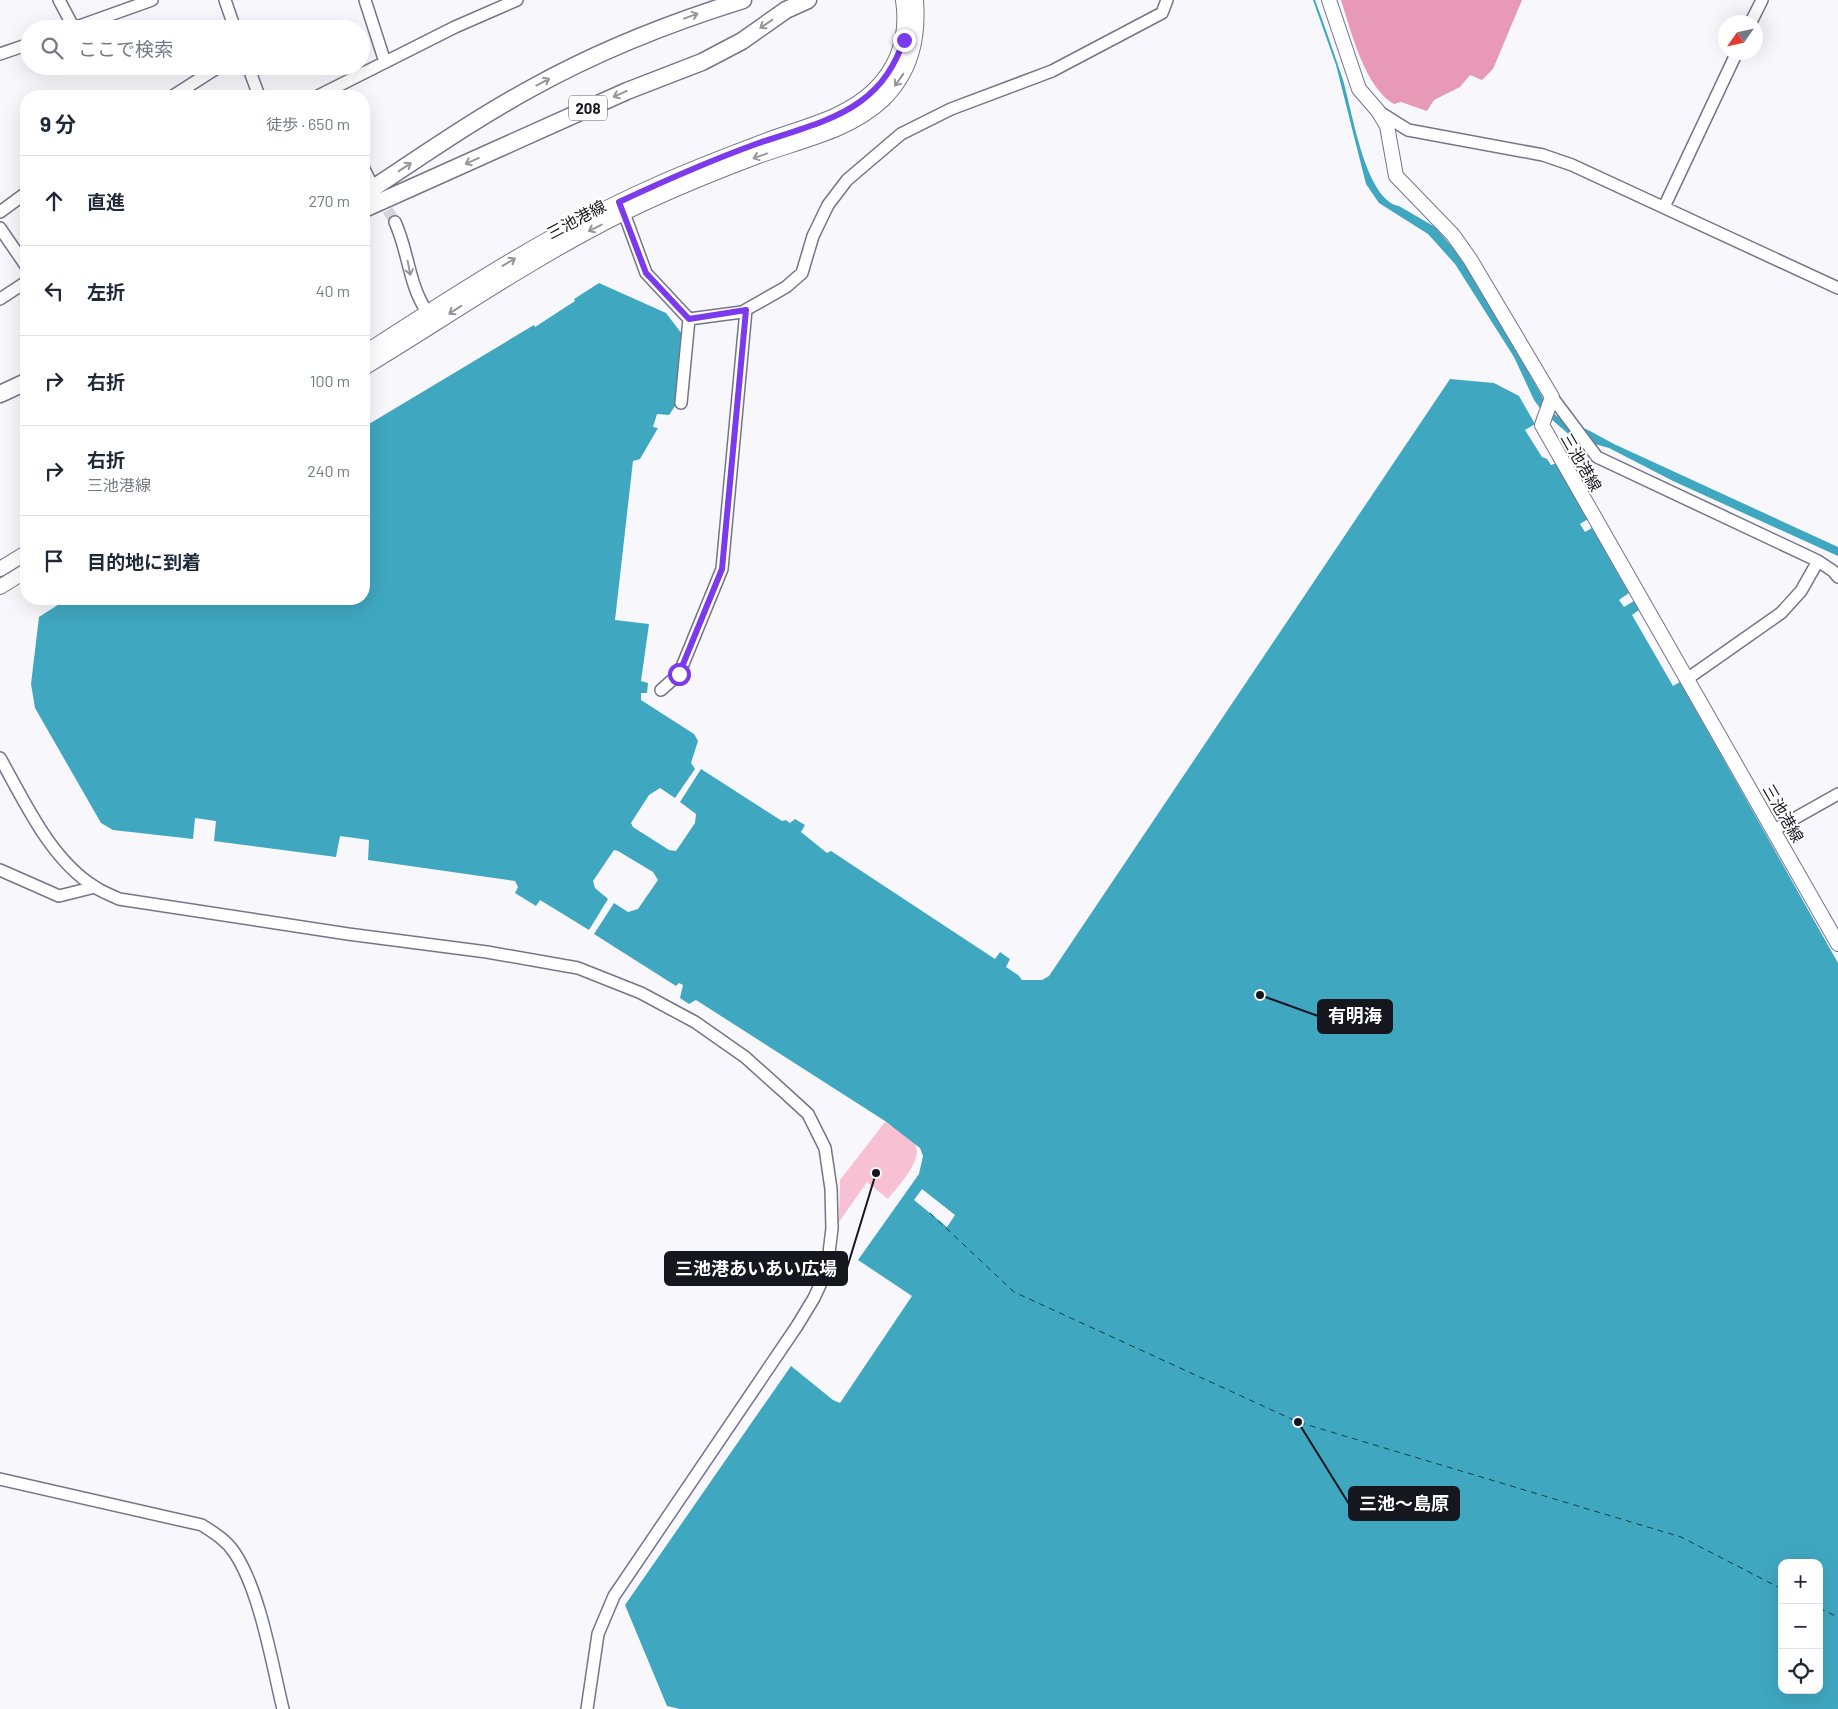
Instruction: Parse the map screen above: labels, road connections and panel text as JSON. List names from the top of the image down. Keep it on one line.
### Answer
{"streets":{"highway":["208"],"main road":["三池港線"]},"places":["有明海","三池港あいあい広場","三池～島原"],"north":"bottom left","page":{"search":"ここで検索","heading":["9 分","徒歩 · 650 m"],"list":[["直進","270 m"],["左折","40 m"],["右折","100 m"],["右折","三池港線","240 m"],"目的地に到着"],"map_buttons":["+","−"]}}
